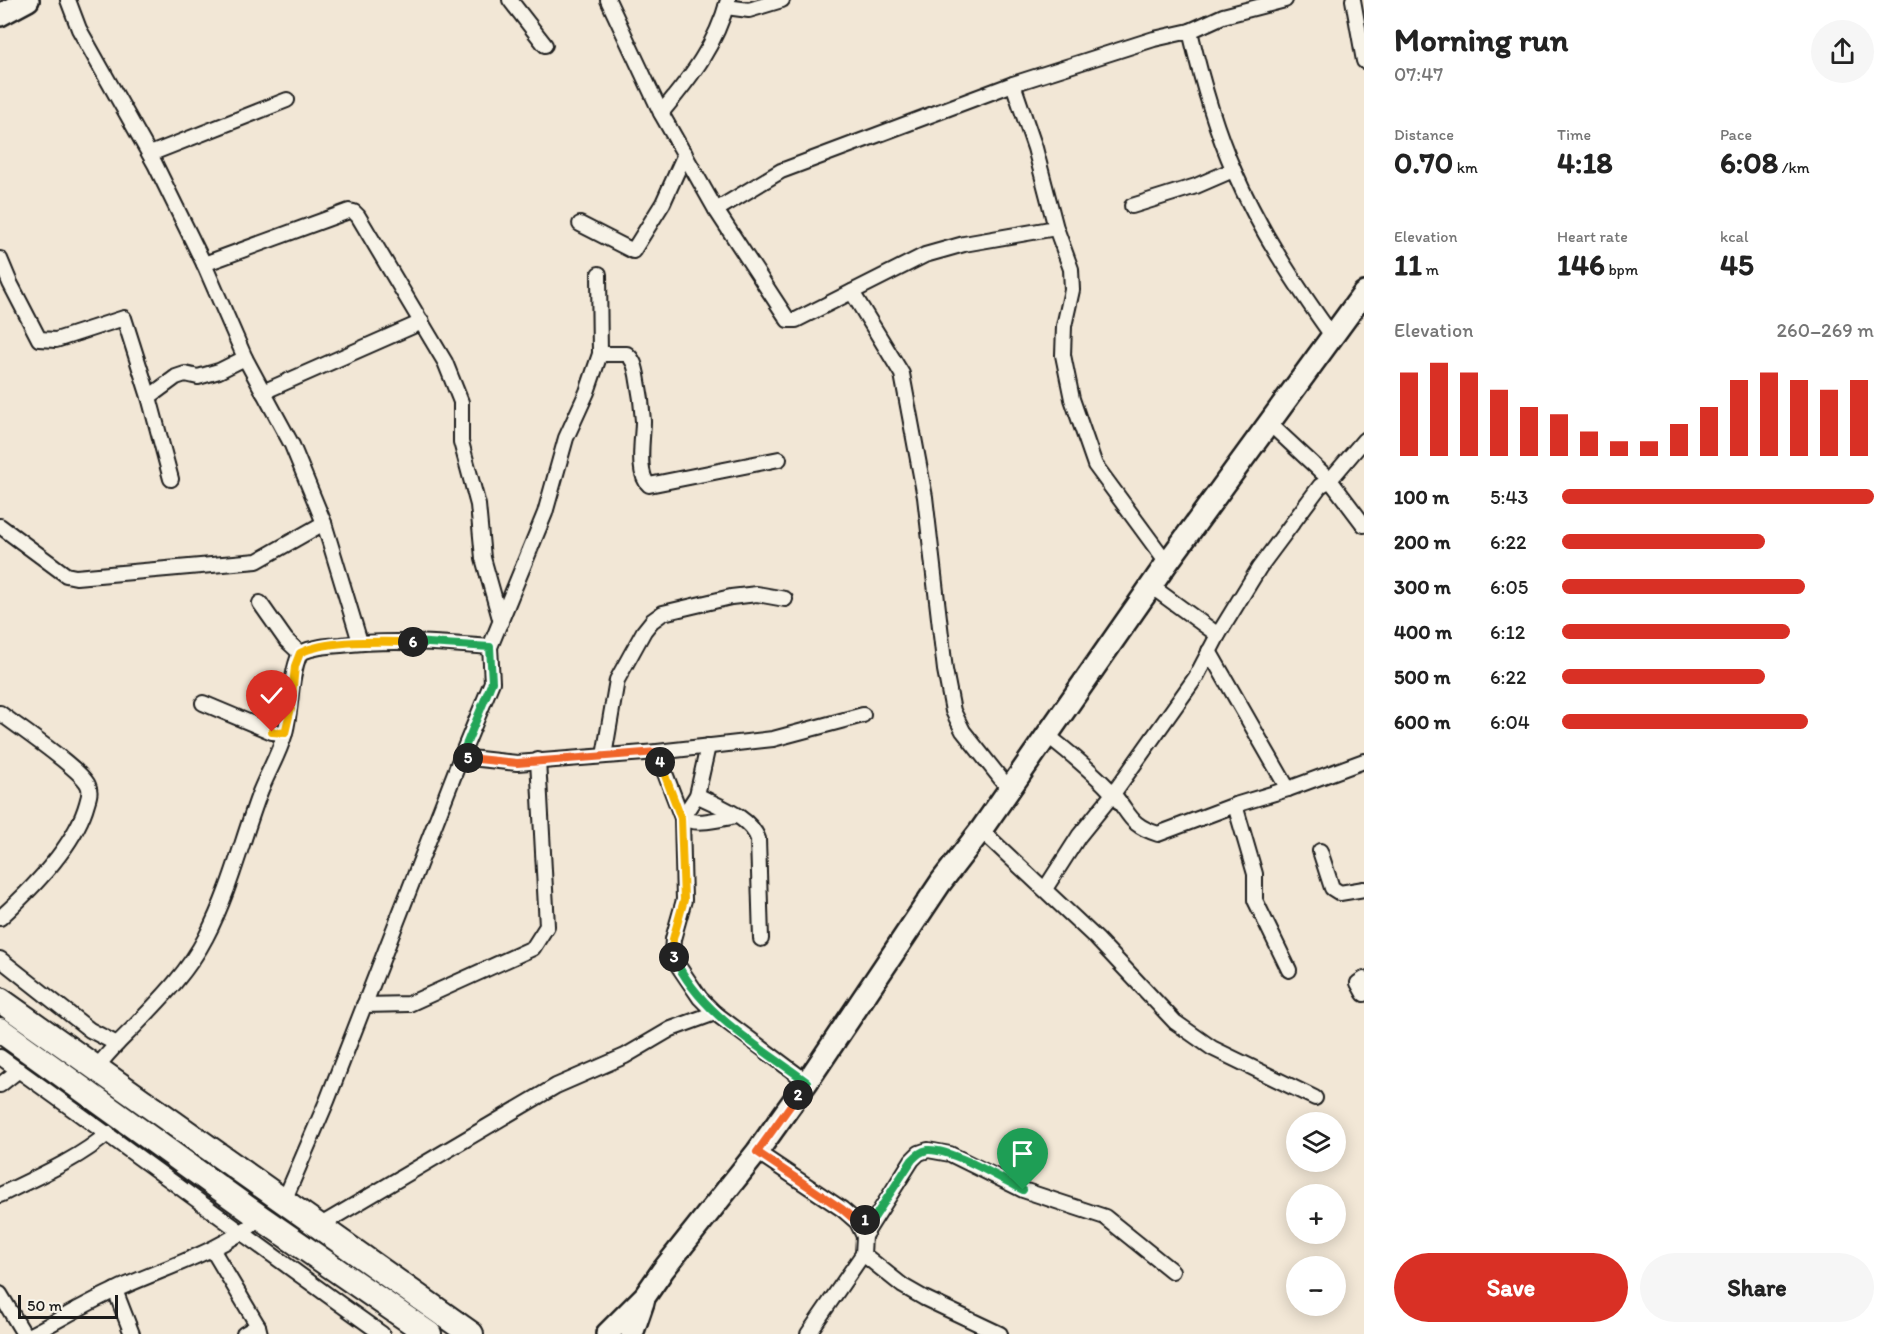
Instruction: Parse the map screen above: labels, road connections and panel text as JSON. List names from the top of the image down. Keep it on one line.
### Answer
{"scale_bar":"50 m","page":{"heading":["Morning run","07:47"],"stats":[["Distance","0.70 km"],["Time","4:18"],["Pace","6:08 /km"],["Elevation","11 m"],["Heart rate","146 bpm"],["kcal","45"]],"chart":["Elevation","260–269 m"],"list":[{"name":"100 m","note":"5:43"},{"name":"200 m","note":"6:22"},{"name":"300 m","note":"6:05"},{"name":"400 m","note":"6:12"},{"name":"500 m","note":"6:22"},{"name":"600 m","note":"6:04"}],"pins":["6","5","4","3","2","1"],"map_buttons":["+","−"],"buttons":["Save","Share"],"scale":"50 m"}}
